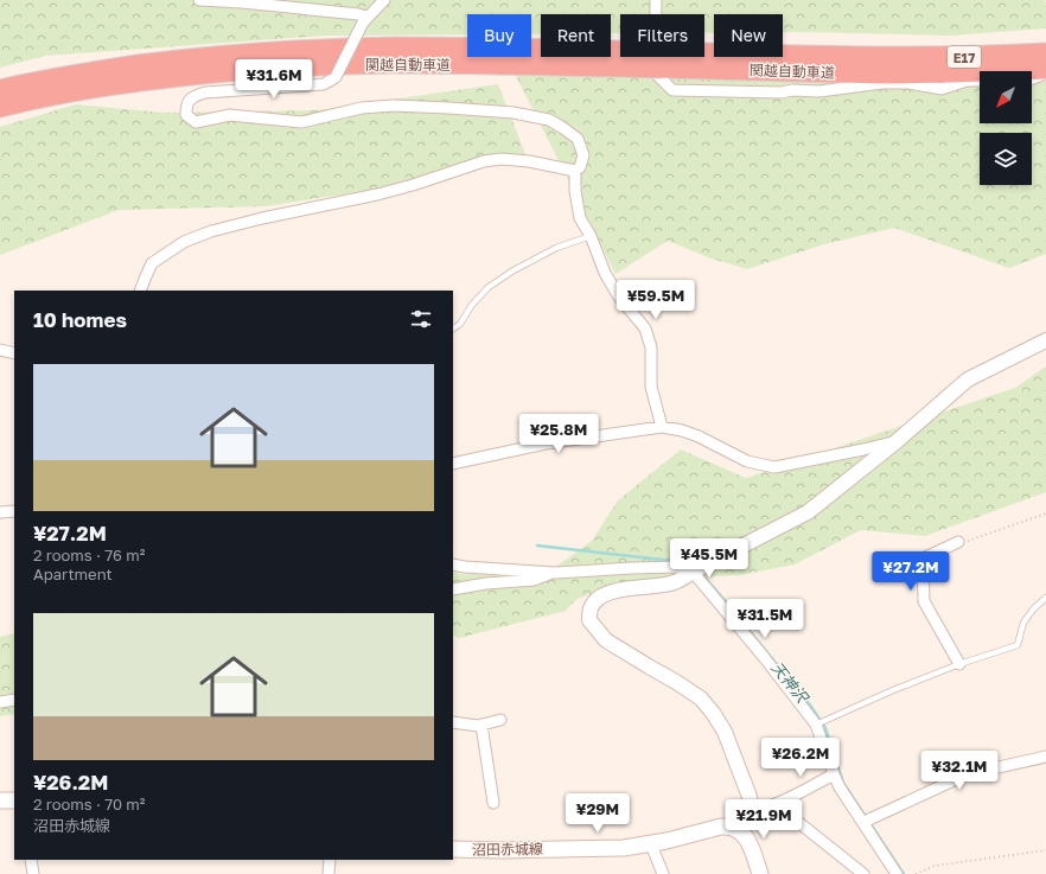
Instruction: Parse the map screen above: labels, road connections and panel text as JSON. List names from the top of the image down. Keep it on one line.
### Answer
{"streets":{"highway":["E17","関越自動車道"],"main road":["沼田赤城線"]},"water":["天神沢"],"north":"bottom left","page":{"chip":["Buy","Rent","Filters","New"],"price":["¥31.6M","¥59.5M","¥25.8M","¥45.5M","¥27.2M","¥31.5M","¥26.2M","¥32.1M","¥29M","¥21.9M"],"heading":"10 homes","list":[{"name":"¥27.2M","note":"2 rooms · 76 m² · Apartment"},{"name":"¥26.2M","note":"2 rooms · 70 m² · 沼田赤城線"}]}}
